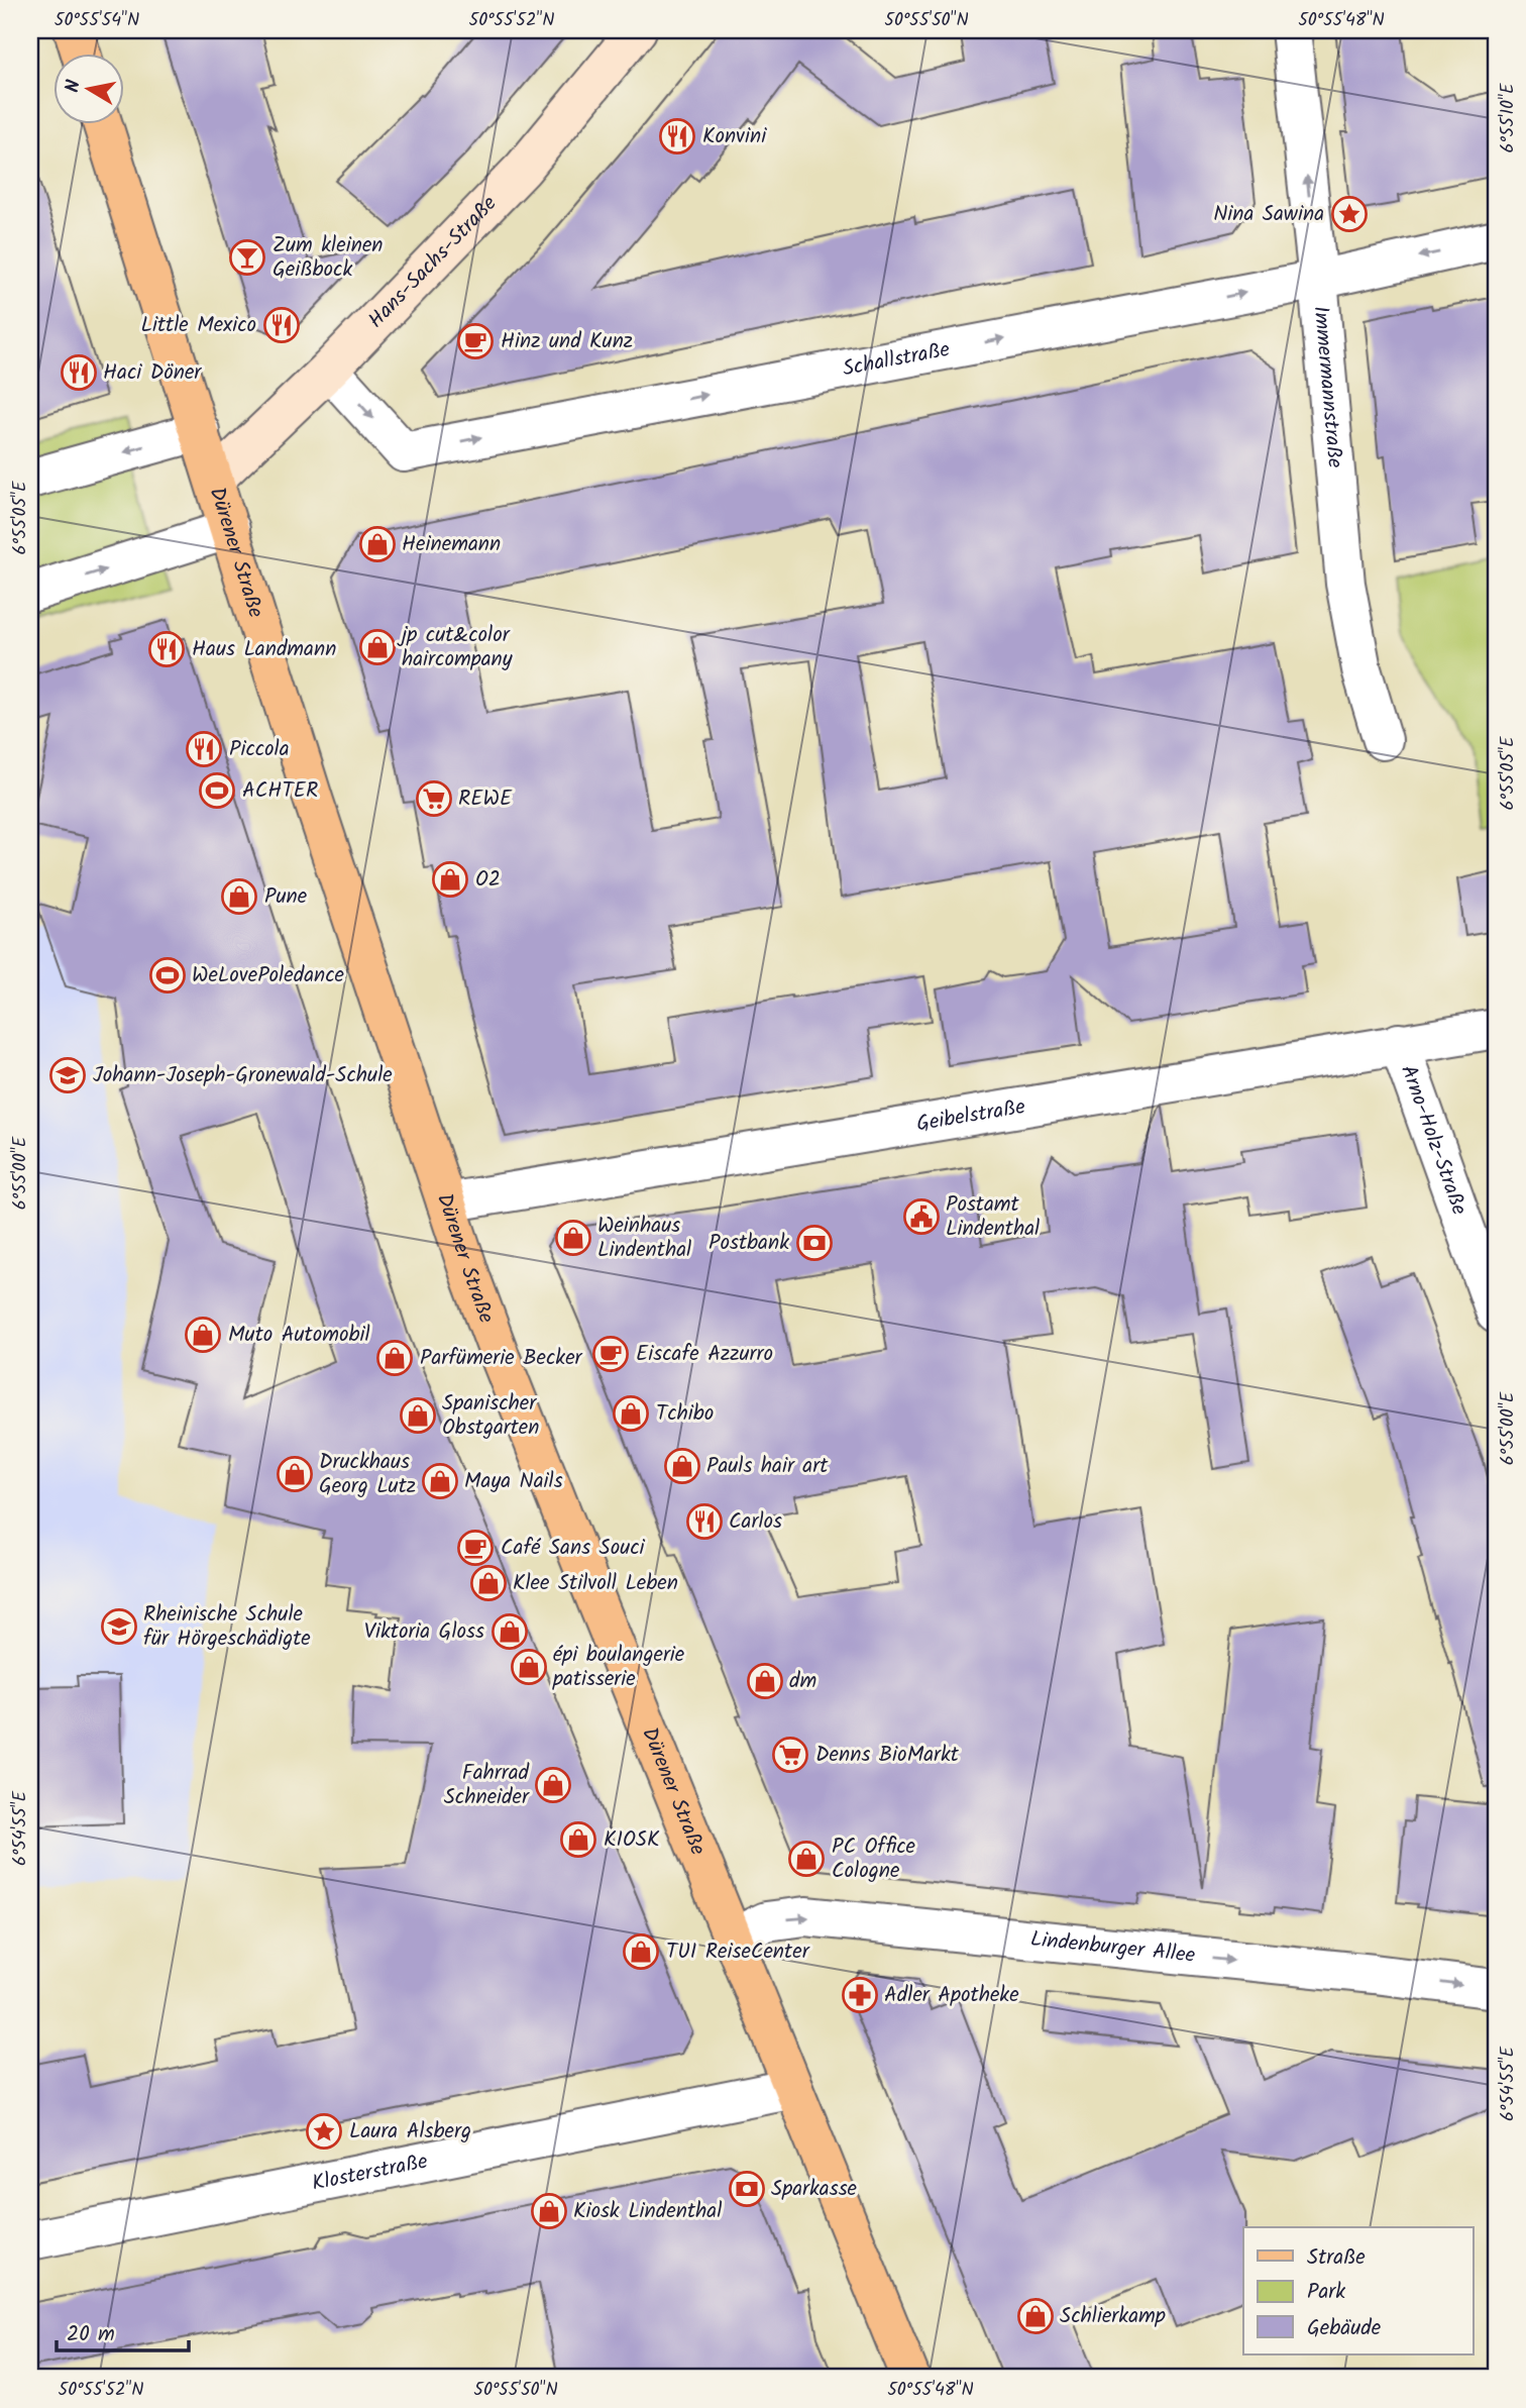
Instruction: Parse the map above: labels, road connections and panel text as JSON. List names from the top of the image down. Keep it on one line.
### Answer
{"streets":{"main road":["Dürener Straße"],"street":["Hans-Sachs-Straße","Schallstraße","Immermannstraße","Geibelstraße","Arno-Holz-Straße","Lindenburger Allee","Klosterstraße"]},"crossings":[["Hans-Sachs-Straße","Schallstraße"],["Hans-Sachs-Straße","Dürener Straße"],["Schallstraße","Immermannstraße"],["Dürener Straße","Geibelstraße"],["Dürener Straße","Lindenburger Allee"],["Dürener Straße","Klosterstraße"],["Geibelstraße","Arno-Holz-Straße"]],"one_way":["Lindenburger Allee"],"places":{"restaurant":["Konvini","Little Mexico","Haci Döner","Haus Landmann","Piccola","Carlos"],"place":["Nina Sawina","Laura Alsberg"],"bar":["Zum kleinen Geißbock"],"cafe":["Hinz und Kunz","Eiscafe Azzurro","Café Sans Souci"],"shop":["Heinemann","jp cut&color haircompany","O2","Pune","Weinhaus Lindenthal","Muto Automobil","Parfümerie Becker","Tchibo","Spanischer Obstgarten","Pauls hair art","Druckhaus Georg Lutz","Maya Nails","Klee Stilvoll Leben","Viktoria Gloss","épi boulangerie patisserie","dm","Fahrrad Schneider","KIOSK","PC Office Cologne","TUI ReiseCenter","Kiosk Lindenthal","Schlierkamp"],"sports":["ACHTER","WeLovePoledance"],"supermarket":["REWE","Denns BioMarkt"],"school or university":["Johann-Joseph-Gronewald-Schule","Rheinische Schule für Hörgeschädigte"],"public building":["Postamt Lindenthal"],"bank":["Postbank","Sparkasse"],"pharmacy":["Adler Apotheke"]},"legend":["Straße","Park","Gebäude"],"scale_bar":"20 m","north":"left","coordinates":["50°55'54\"N","50°55'52\"N","50°55'50\"N","50°55'48\"N","6°55'10\"E","6°55'05\"E","6°55'00\"E","6°54'55\"E"]}
